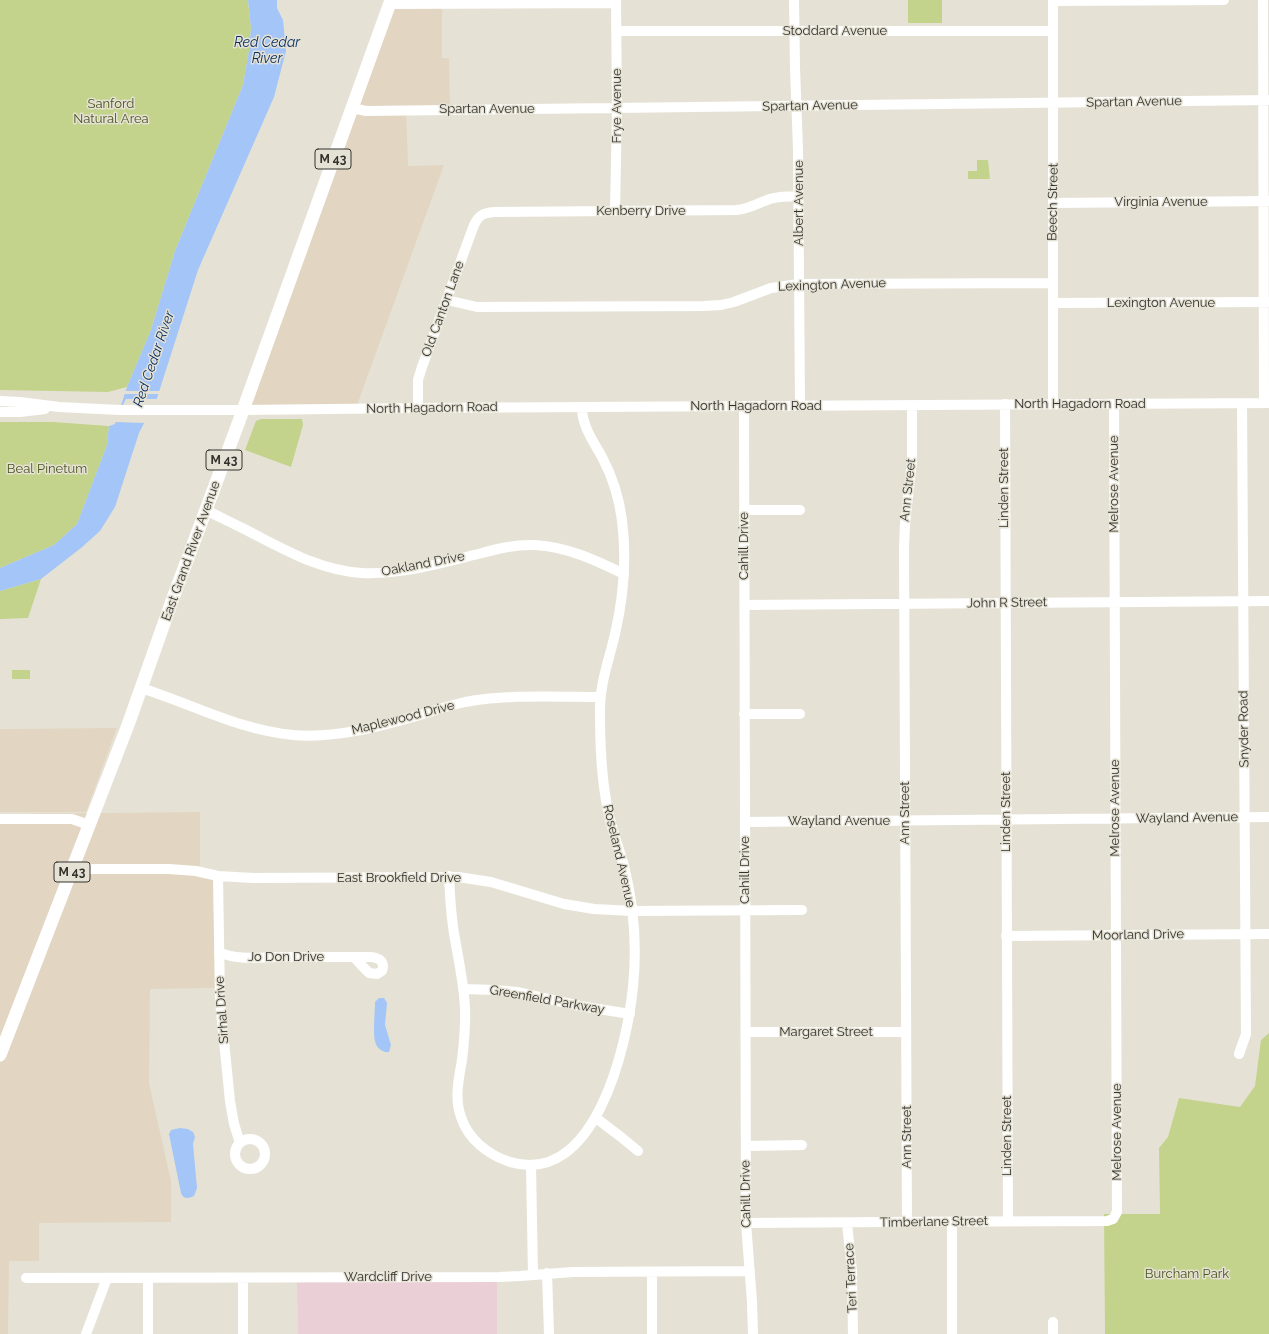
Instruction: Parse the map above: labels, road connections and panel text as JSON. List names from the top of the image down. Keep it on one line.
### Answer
{"streets":{"main road":["M 43","East Grand River Avenue"],"street":["Stoddard Avenue","Spartan Avenue","Frye Avenue","Beech Street","Virginia Avenue","Albert Avenue","Kenberry Drive","Lexington Avenue","Old Canton Lane","North Hagadorn Road","Melrose Avenue","Linden Street","Ann Street","Cahill Drive","Oakland Drive","John R Street","Maplewood Drive","Snyder Road","Wayland Avenue","Roseland Avenue","East Brookfield Drive","Moorland Drive","Jo Don Drive","Greenfield Parkway","Sirhal Drive","Margaret Street","Timberlane Street","Wardcliff Drive","Teri Terrace"]},"crossings":[["Stoddard Avenue","Frye Avenue"],["Stoddard Avenue","Beech Street"],["Stoddard Avenue","Albert Avenue"],["Spartan Avenue","Frye Avenue"],["Spartan Avenue","Beech Street"],["Spartan Avenue","Albert Avenue"],["Spartan Avenue","East Grand River Avenue"],["Frye Avenue","Kenberry Drive"],["Beech Street","Virginia Avenue"],["Beech Street","Lexington Avenue"],["Beech Street","North Hagadorn Road"],["Albert Avenue","Kenberry Drive"],["Albert Avenue","Lexington Avenue"],["Albert Avenue","North Hagadorn Road"],["Kenberry Drive","Old Canton Lane"],["Lexington Avenue","Old Canton Lane"],["Old Canton Lane","North Hagadorn Road"],["North Hagadorn Road","Melrose Avenue"],["North Hagadorn Road","Linden Street"],["North Hagadorn Road","Ann Street"],["North Hagadorn Road","Cahill Drive"],["North Hagadorn Road","East Grand River Avenue"],["North Hagadorn Road","Snyder Road"],["North Hagadorn Road","Roseland Avenue"],["Melrose Avenue","John R Street"],["Melrose Avenue","Wayland Avenue"],["Melrose Avenue","Moorland Drive"],["Melrose Avenue","Timberlane Street"],["Linden Street","John R Street"],["Linden Street","Wayland Avenue"],["Linden Street","Moorland Drive"],["Linden Street","Timberlane Street"],["Ann Street","John R Street"],["Ann Street","Wayland Avenue"],["Ann Street","Margaret Street"],["Ann Street","Timberlane Street"],["Cahill Drive","John R Street"],["Cahill Drive","Wayland Avenue"],["Cahill Drive","East Brookfield Drive"],["Cahill Drive","Margaret Street"],["Cahill Drive","Timberlane Street"],["Cahill Drive","Wardcliff Drive"],["East Grand River Avenue","Oakland Drive"],["East Grand River Avenue","Maplewood Drive"],["East Grand River Avenue","East Brookfield Drive"],["Oakland Drive","Roseland Avenue"],["John R Street","Snyder Road"],["Maplewood Drive","Roseland Avenue"],["Snyder Road","Wayland Avenue"],["Snyder Road","Moorland Drive"],["Roseland Avenue","East Brookfield Drive"],["Roseland Avenue","Greenfield Parkway"],["East Brookfield Drive","Sirhal Drive"],["Jo Don Drive","Sirhal Drive"],["Timberlane Street","Teri Terrace"]],"water":["Red Cedar River"],"parks":["Sanford Natural Area","Beal Pinetum","Burcham Park"]}
